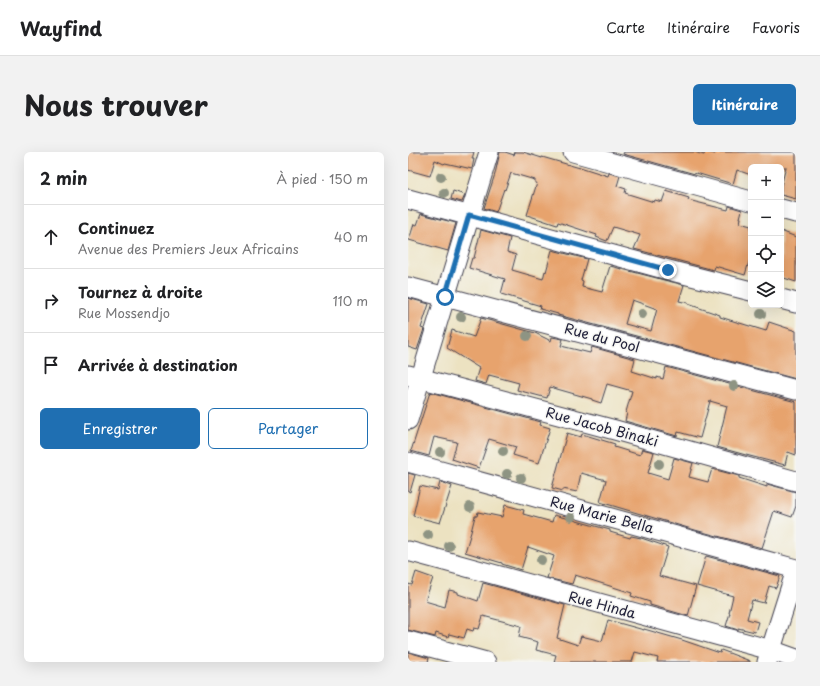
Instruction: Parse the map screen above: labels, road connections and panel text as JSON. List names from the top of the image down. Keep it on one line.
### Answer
{"streets":{"street":["Rue du Pool","Rue Jacob Binaki","Rue Marie Bella","Rue Hinda"]},"page":{"header":"Wayfind","nav":["Carte","Itinéraire","Favoris"],"title":"Nous trouver","buttons":["Itinéraire",["Enregistrer","Partager"]],"heading":["2 min","À pied · 150 m"],"map_buttons":["+","−"],"list":[["Continuez","Avenue des Premiers Jeux Africains","40 m"],["Tournez à droite","Rue Mossendjo","110 m"],"Arrivée à destination"]}}
